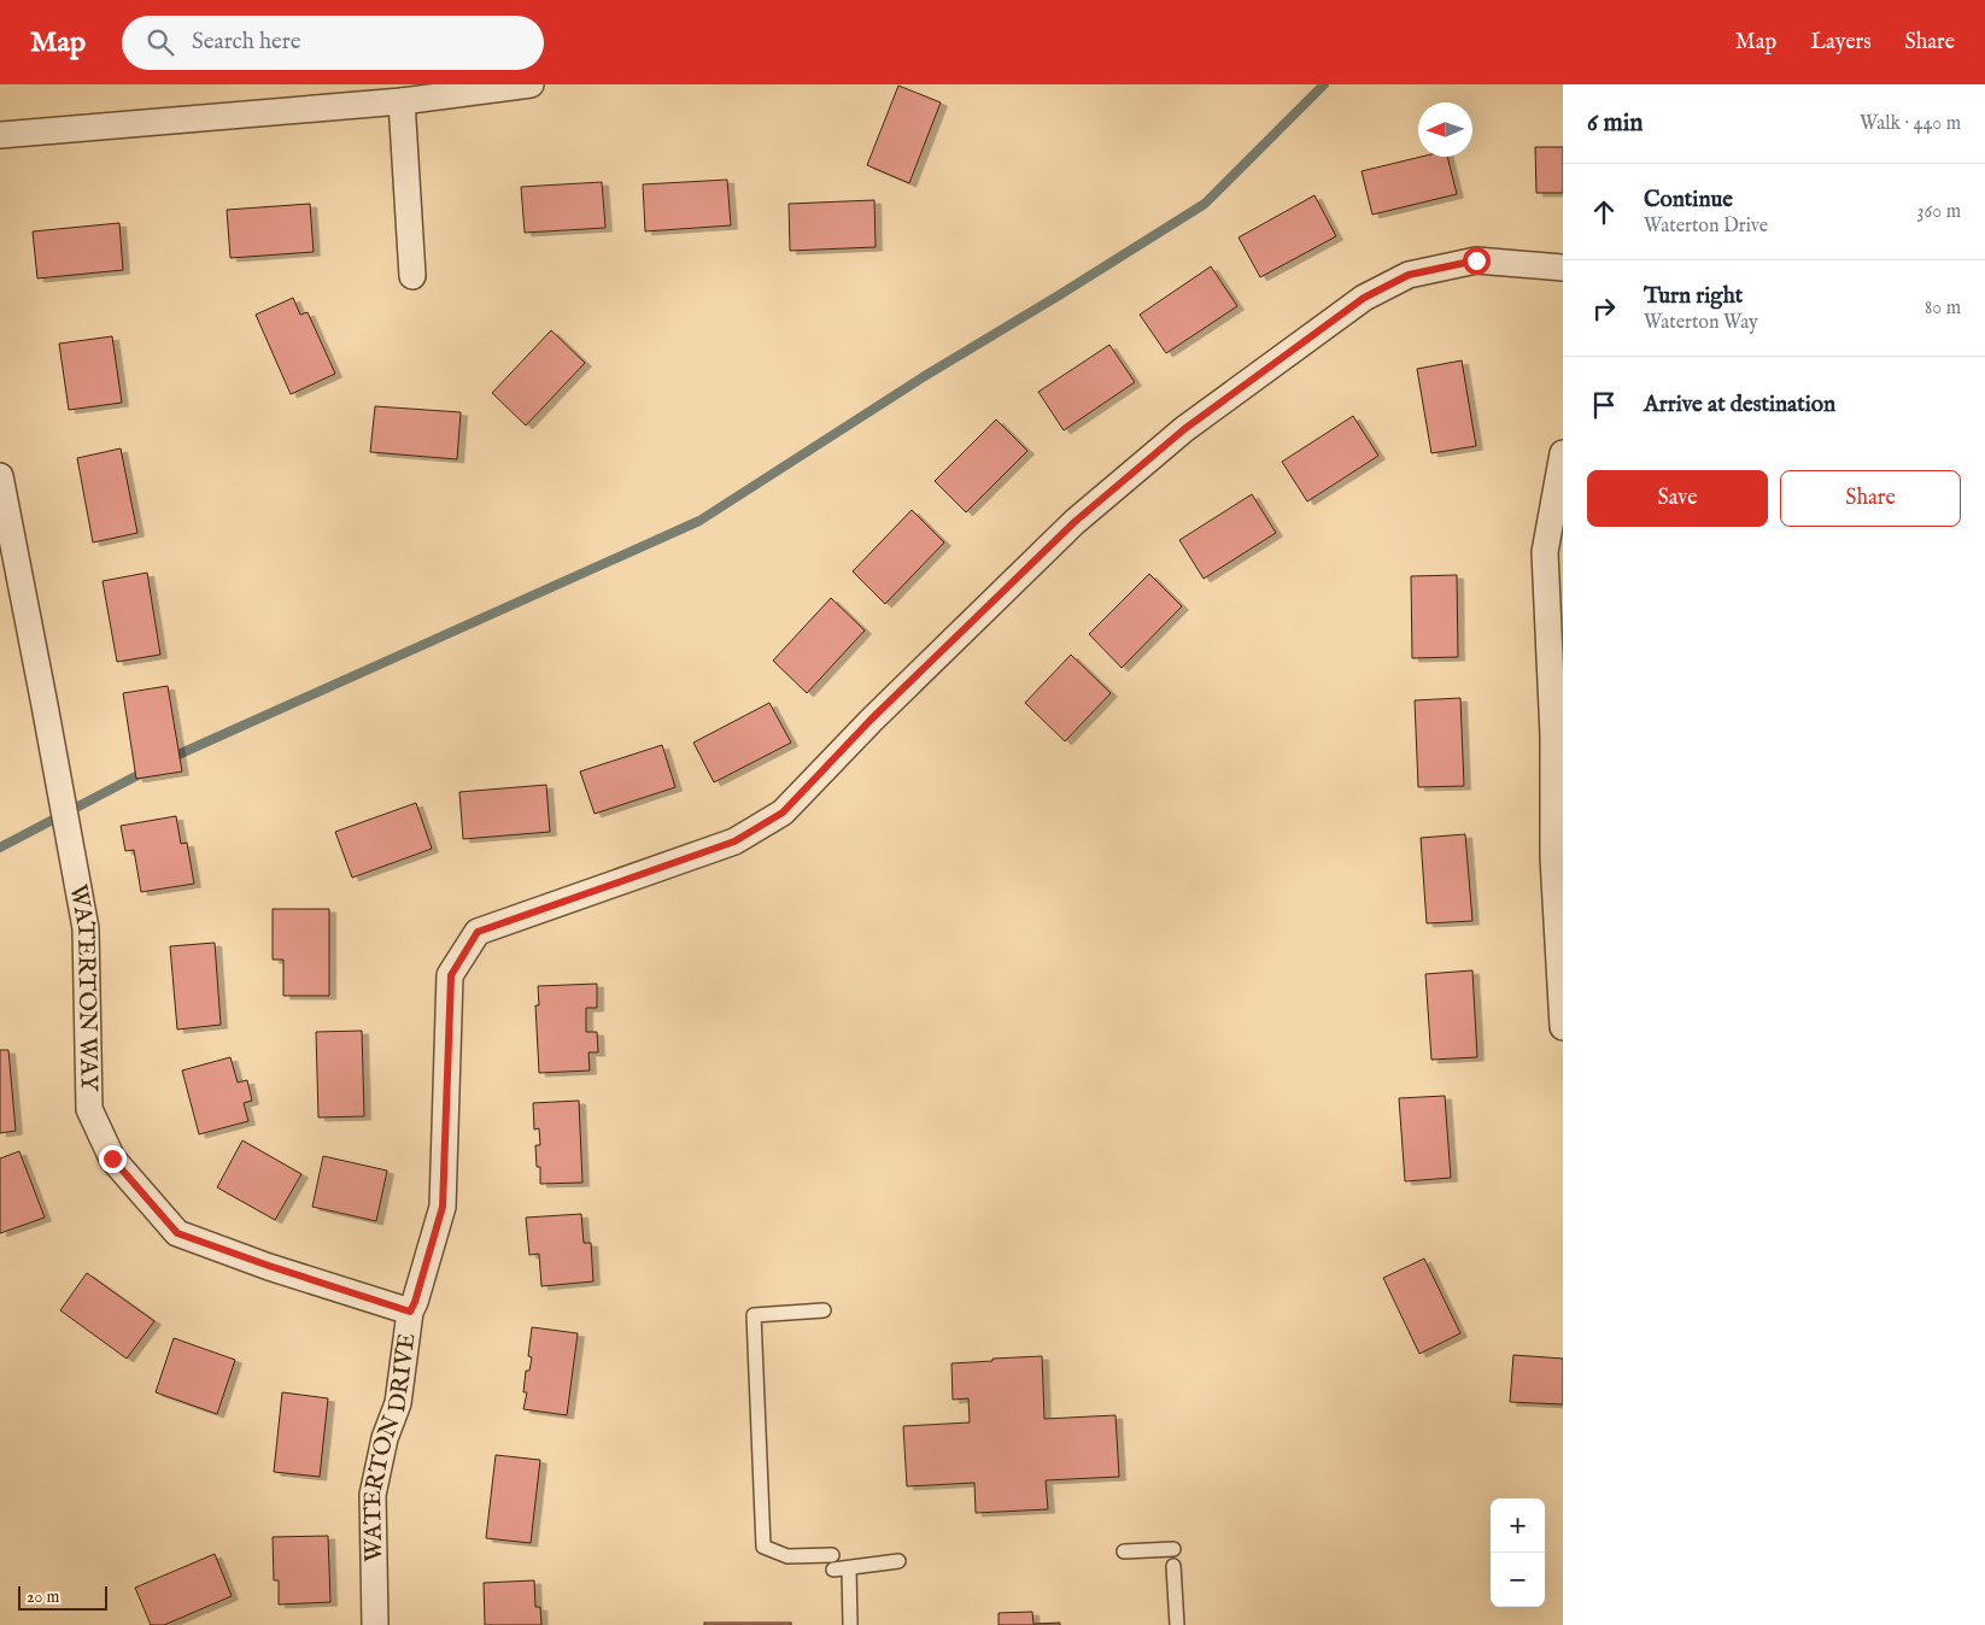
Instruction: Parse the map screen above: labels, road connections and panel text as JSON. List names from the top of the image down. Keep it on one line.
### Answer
{"streets":{"street":["WATERTON WAY","WATERTON DRIVE"]},"crossings":[["WATERTON WAY","WATERTON DRIVE"]],"scale_bar":"20 m","north":"left","page":{"header":"Map","search":"Search here","nav":["Map","Layers","Share"],"heading":["6 min","Walk · 440 m"],"list":[["Continue","Waterton Drive","360 m"],["Turn right","Waterton Way","80 m"],"Arrive at destination"],"buttons":["Save","Share"],"map_buttons":["+","−"],"scale":"20 m"}}
